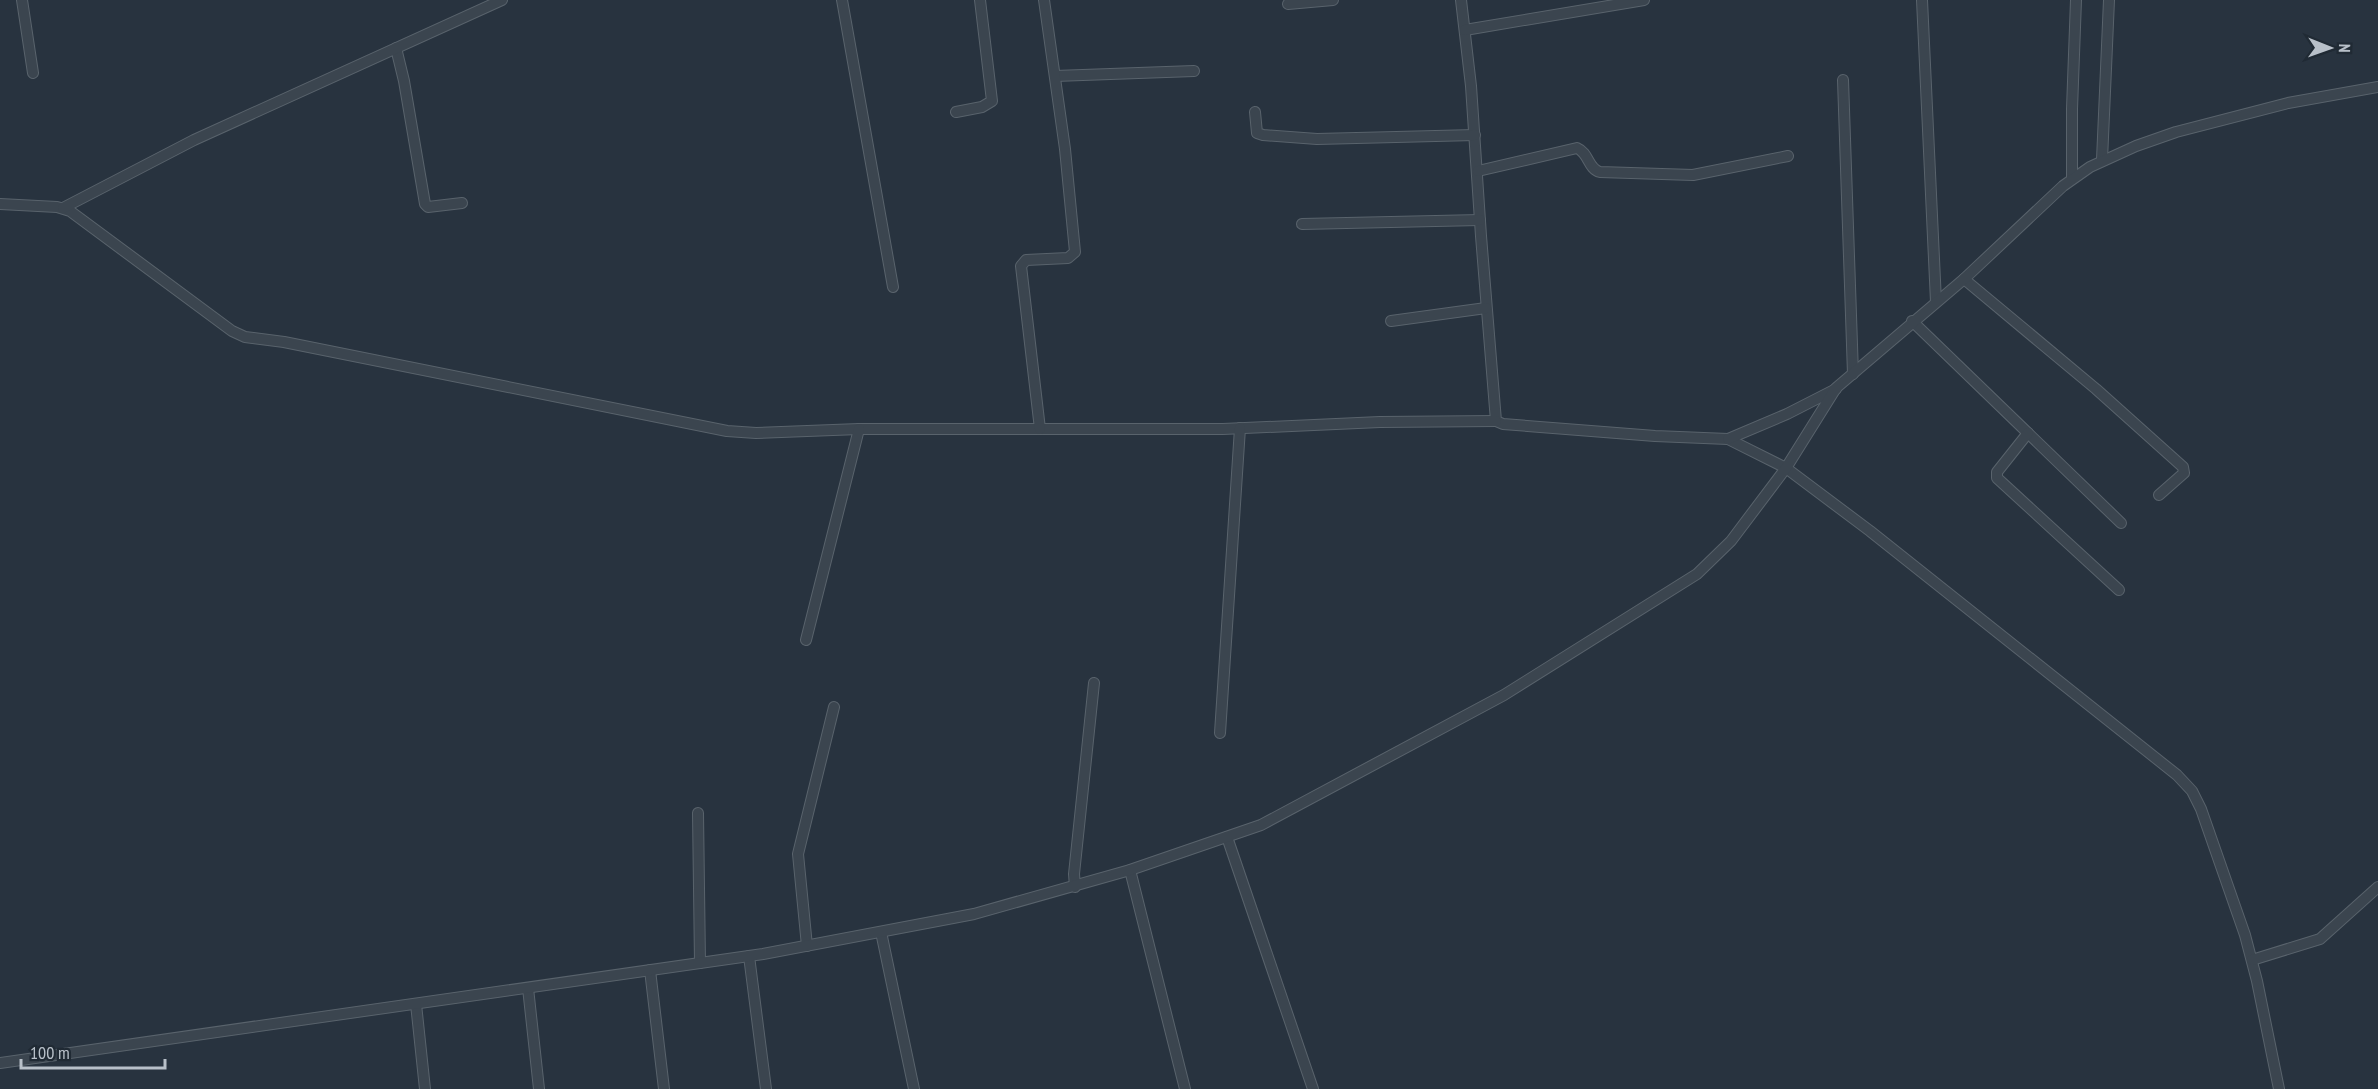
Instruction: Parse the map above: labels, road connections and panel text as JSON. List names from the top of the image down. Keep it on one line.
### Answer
{"scale_bar":"100 m","north":"right"}
